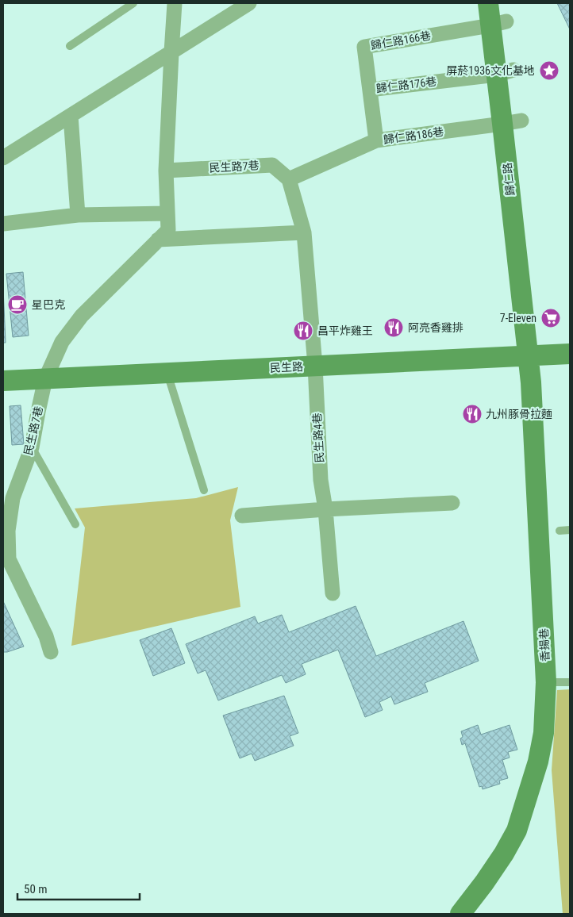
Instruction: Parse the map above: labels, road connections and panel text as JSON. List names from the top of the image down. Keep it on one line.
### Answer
{"streets":{"street":["歸仁路166巷","歸仁路176巷","歸仁路186巷","民生路7巷","歸仁路","民生路","民生路4巷","香揚巷"]},"crossings":[["歸仁路166巷","歸仁路176巷"],["歸仁路166巷","歸仁路186巷"],["歸仁路166巷","歸仁路"],["歸仁路176巷","歸仁路"],["歸仁路186巷","民生路7巷"],["歸仁路186巷","歸仁路"],["民生路7巷","民生路"],["歸仁路","民生路"],["歸仁路","香揚巷"],["民生路","民生路4巷"],["民生路","香揚巷"]],"places":{"place":["屏菸1936文化基地"],"cafe":["星巴克"],"supermarket":["7-Eleven"],"restaurant":["阿亮香雞排","昌平炸雞王","九州豚骨拉麵"]},"scale_bar":"50 m"}
